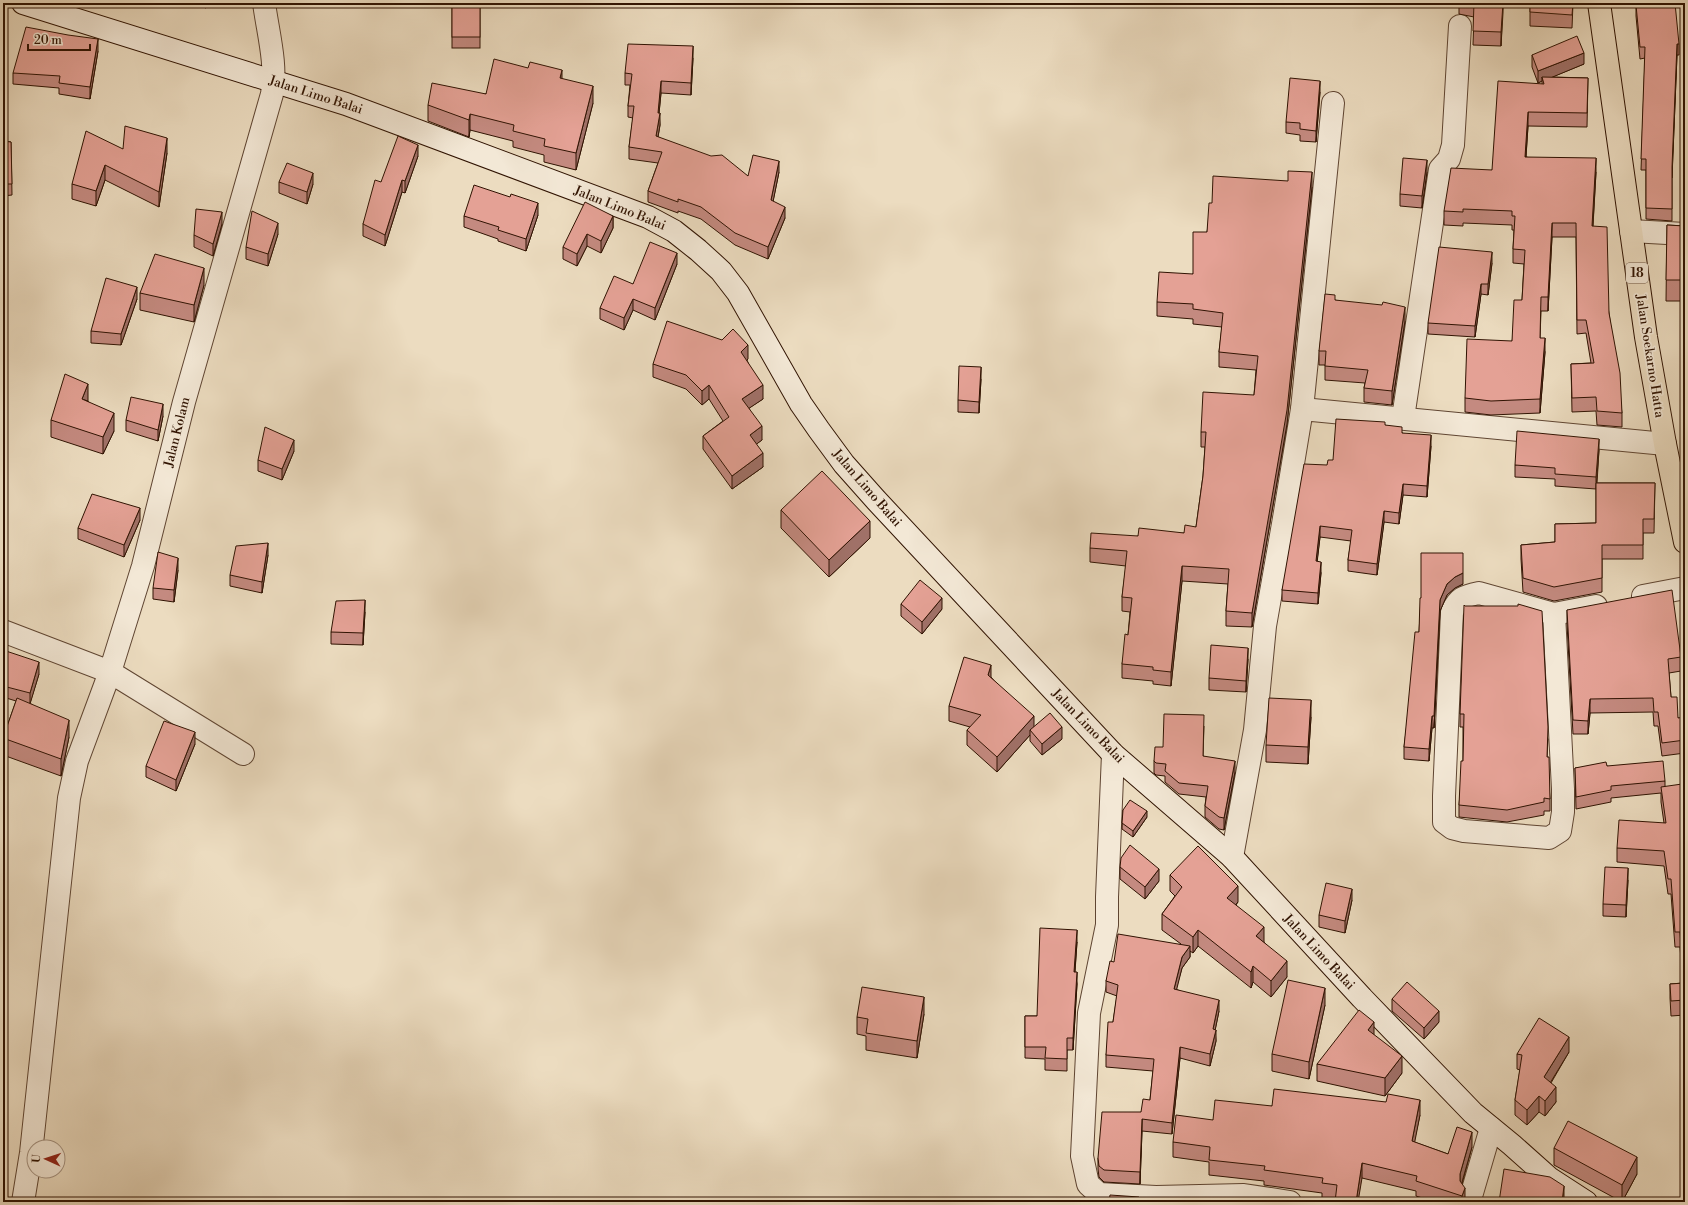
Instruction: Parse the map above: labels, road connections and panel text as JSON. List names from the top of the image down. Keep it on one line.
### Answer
{"streets":{"highway":["18","Jalan Soekarno Hatta"],"street":["Jalan Limo Balai","Jalan Kolam"]},"crossings":[["Jalan Limo Balai","Jalan Kolam"]],"scale_bar":"20 m","north":"left"}
